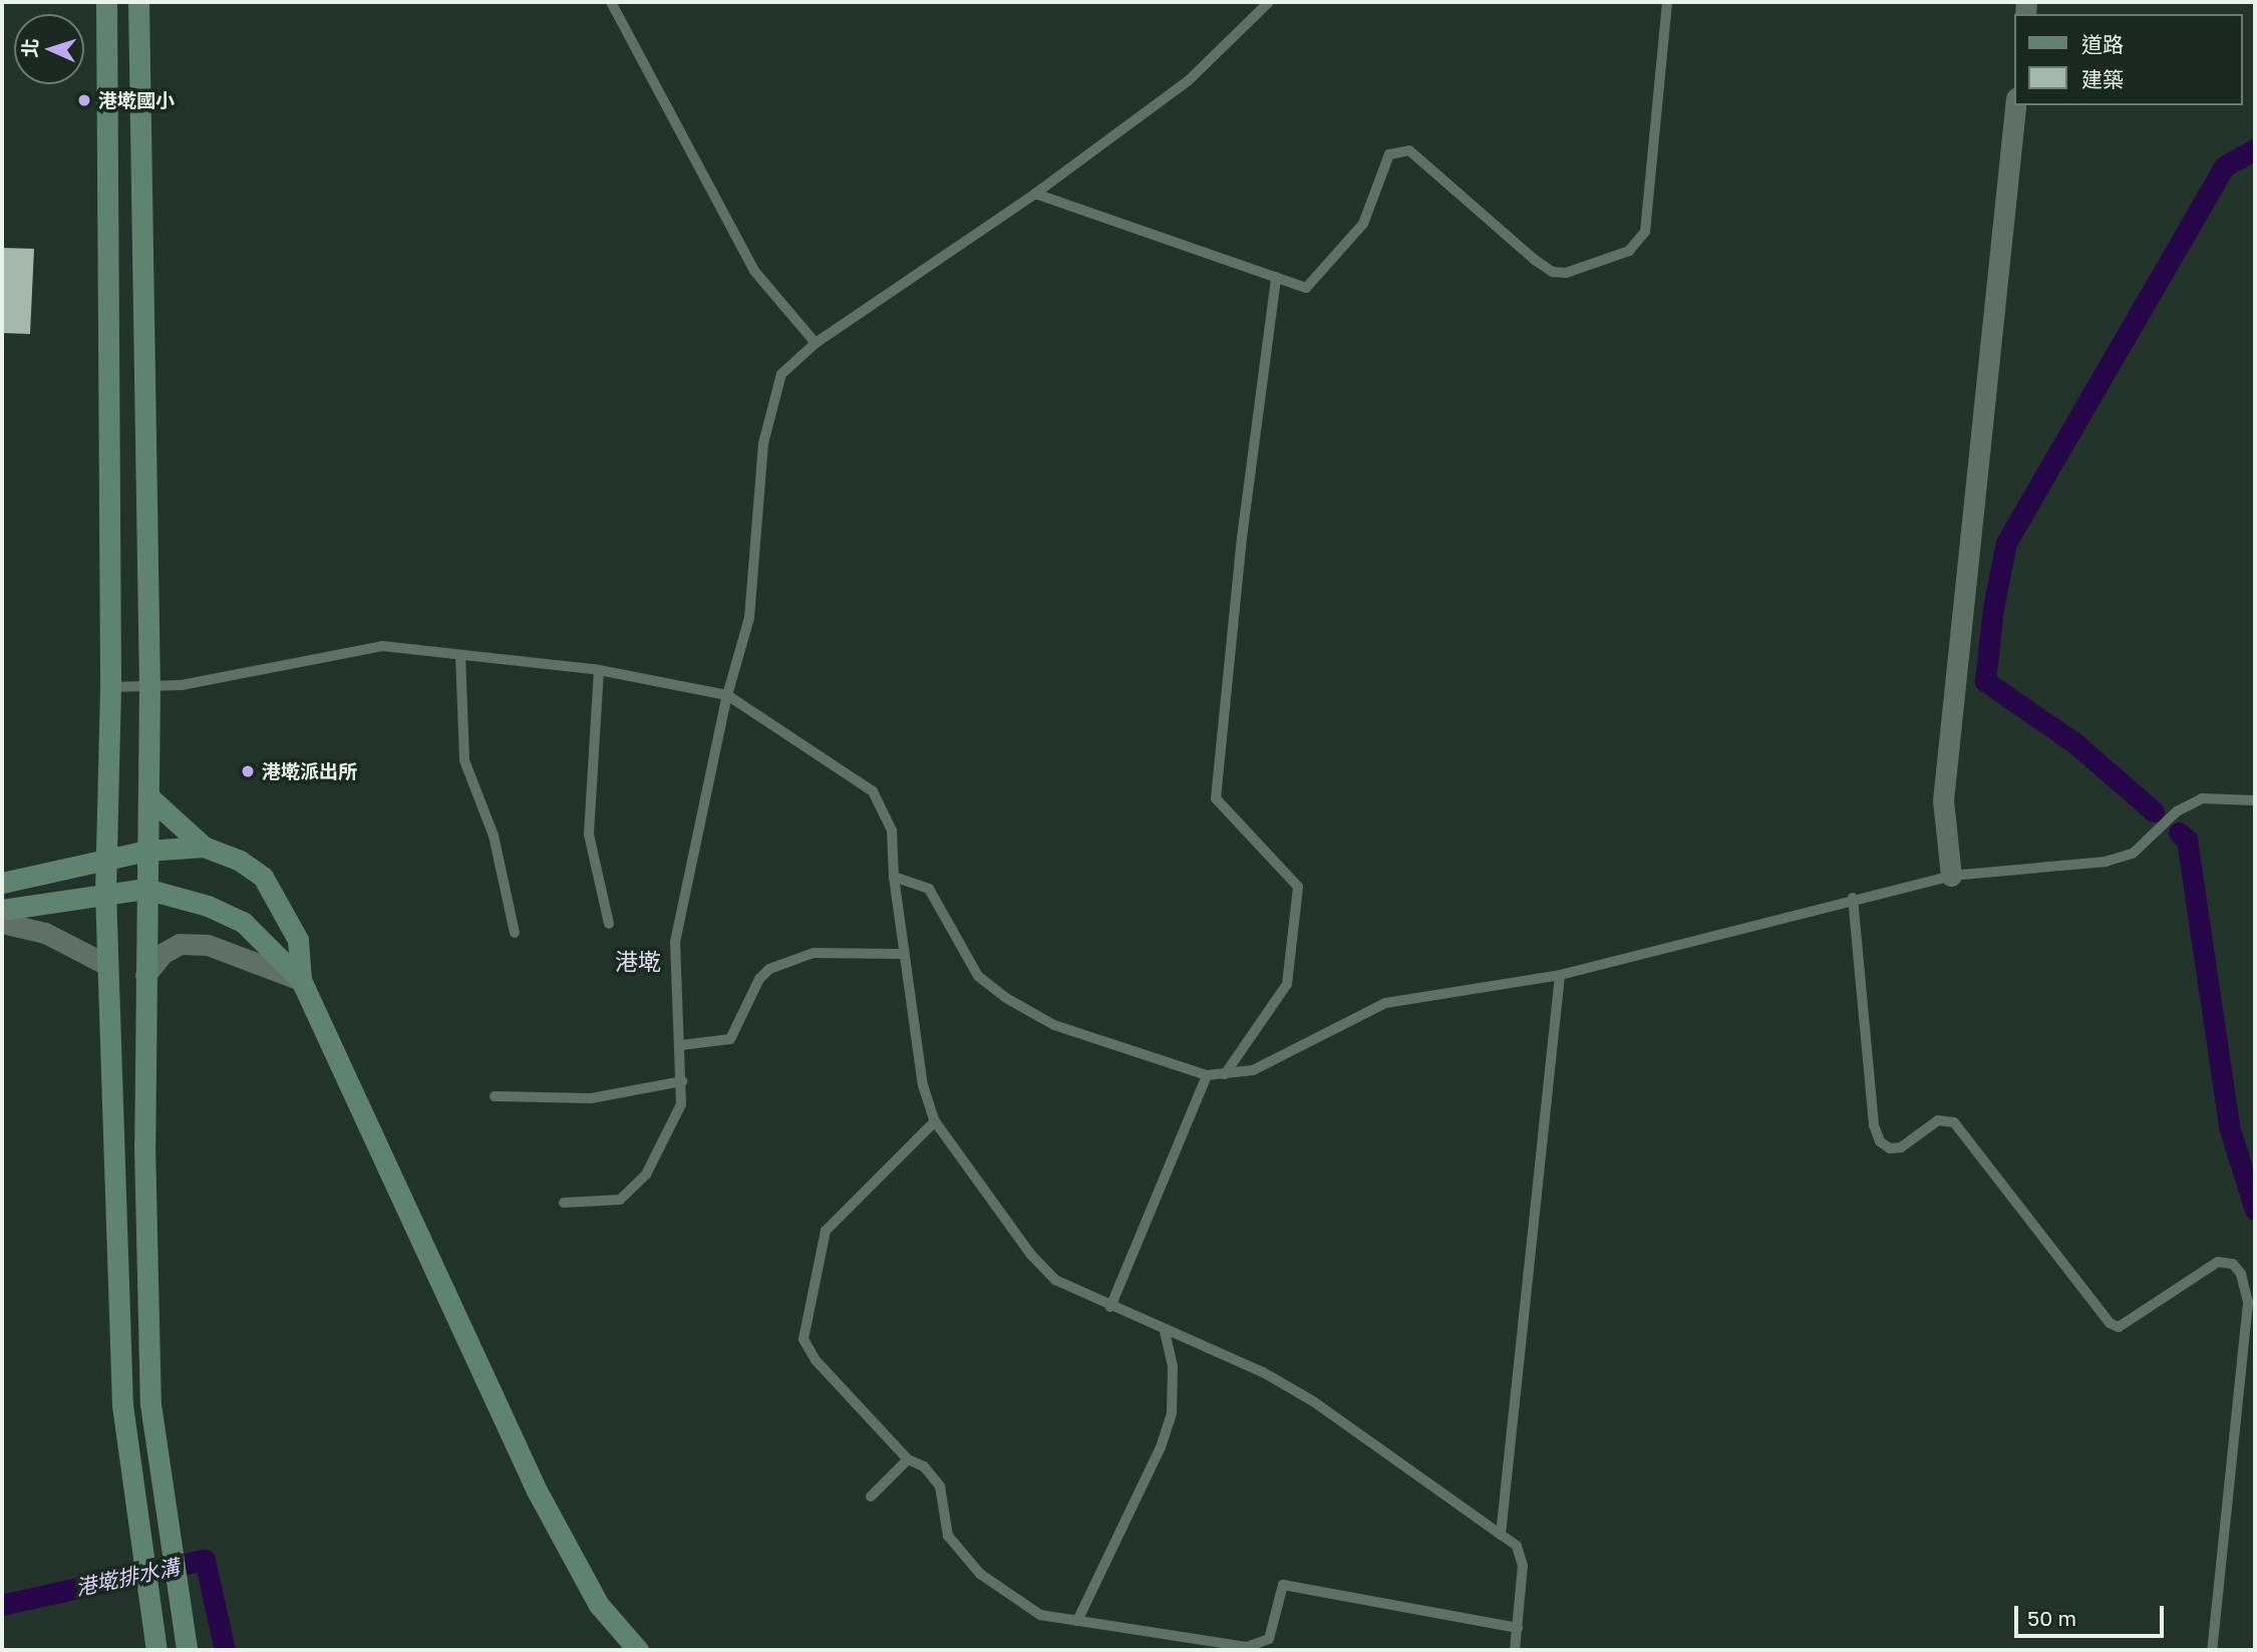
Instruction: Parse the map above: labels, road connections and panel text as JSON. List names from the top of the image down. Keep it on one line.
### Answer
{"districts":["港墘"],"water":["港墘排水溝"],"places":["港墘國小","港墘派出所"],"legend":["道路","建築"],"scale_bar":"50 m","north":"left"}
